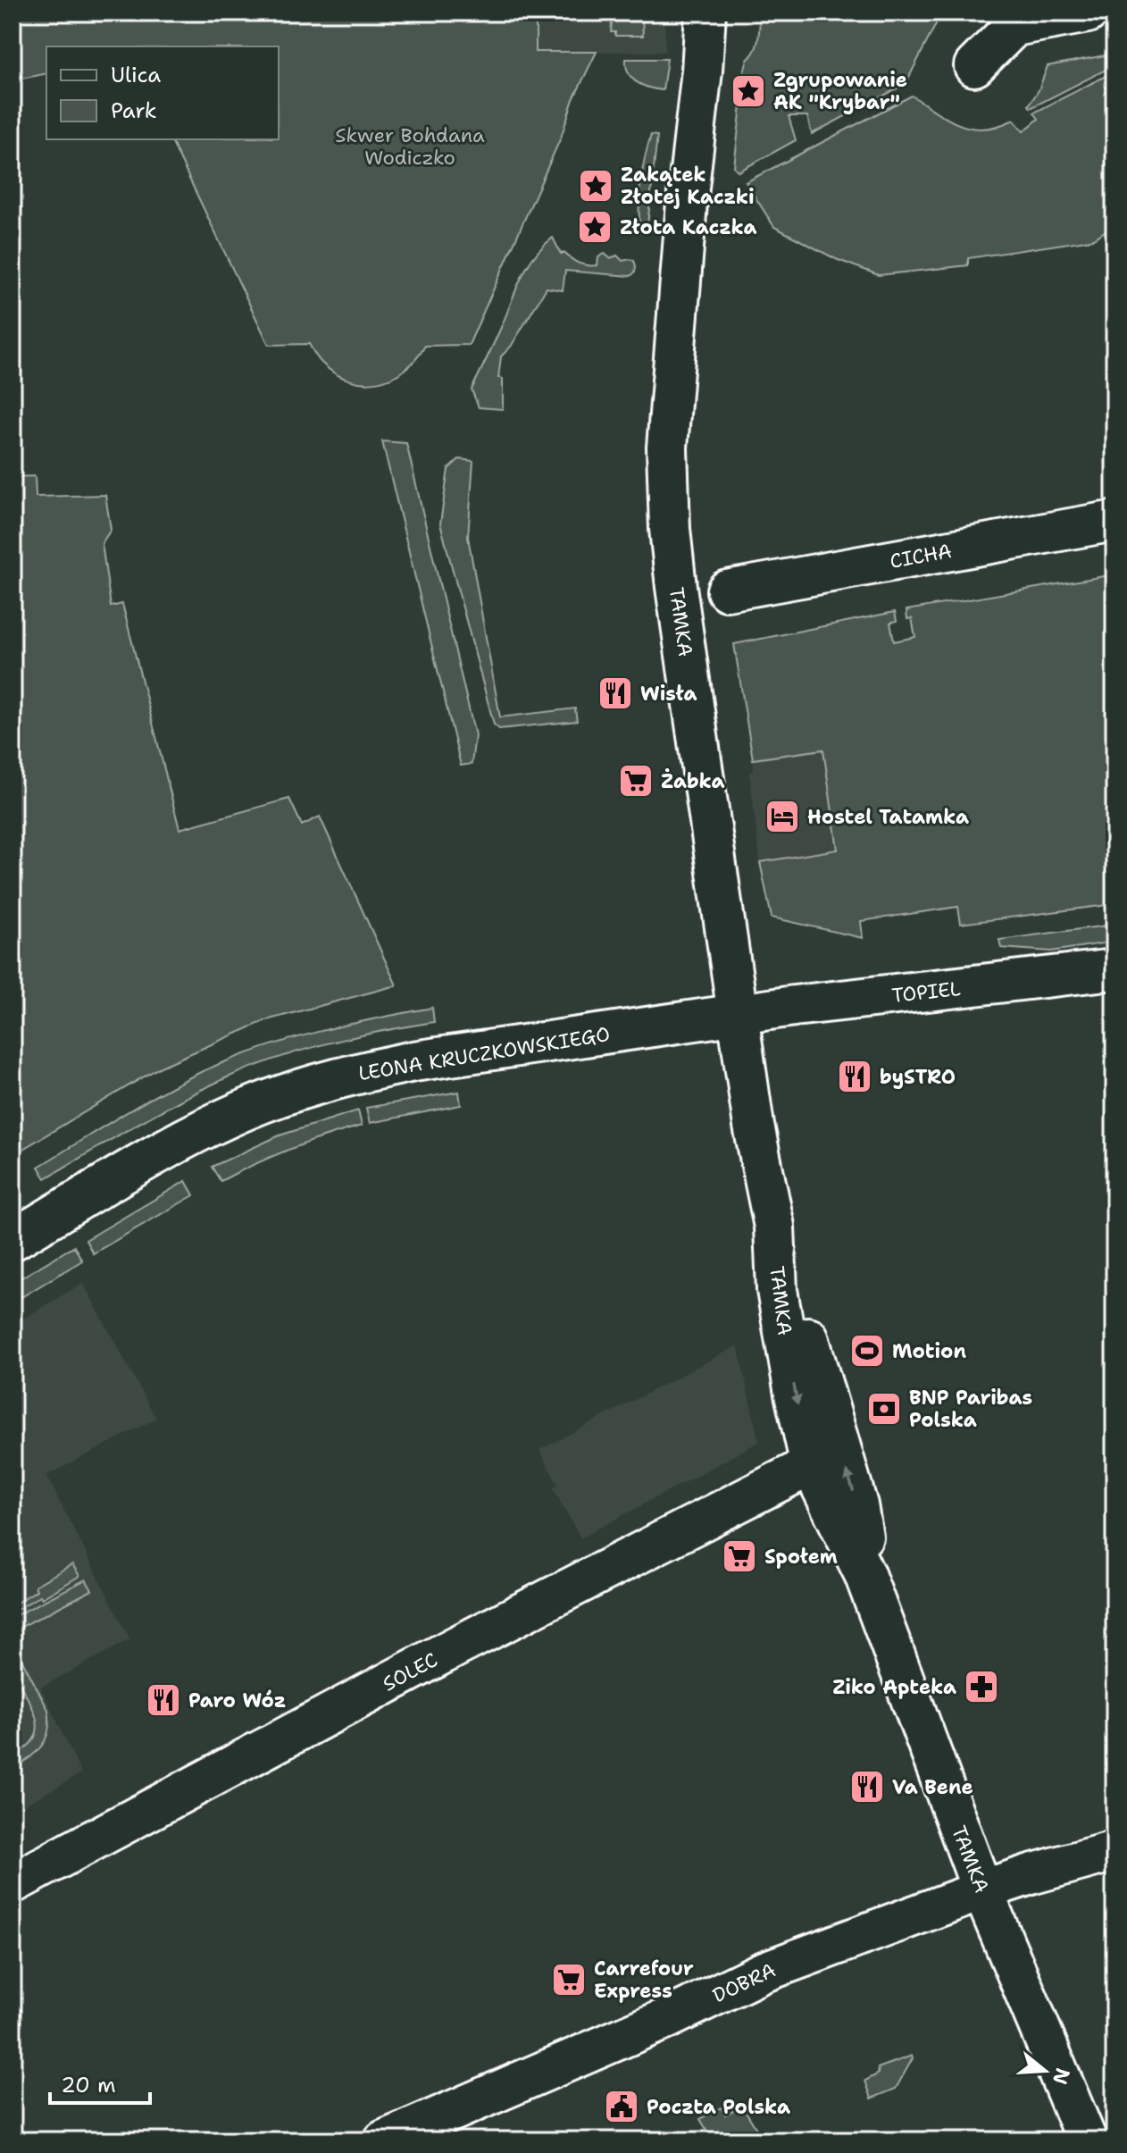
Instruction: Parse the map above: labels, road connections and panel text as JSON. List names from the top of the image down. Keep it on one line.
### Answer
{"streets":{"street":["CICHA","TAMKA","TOPIEL","LEONA KRUCZKOWSKIEGO","SOLEC","DOBRA"]},"crossings":[["TAMKA","TOPIEL"],["TAMKA","LEONA KRUCZKOWSKIEGO"],["TAMKA","SOLEC"],["TAMKA","DOBRA"],["TOPIEL","LEONA KRUCZKOWSKIEGO"]],"parks":["Skwer Bohdana Wodiczko"],"places":{"place":["Zgrupowanie AK \"Krybar\"","Zakątek Złotej Kaczki","Złota Kaczka"],"restaurant":["Wisła","bySTRO","Paro Wóz","Va Bene"],"supermarket":["Żabka","Społem","Carrefour Express"],"hotel":["Hostel Tatamka"],"sports":["Motion"],"bank":["BNP Paribas Polska"],"pharmacy":["Ziko Apteka"],"public building":["Poczta Polska"]},"legend":["Ulica","Park"],"scale_bar":"20 m","north":"right"}
